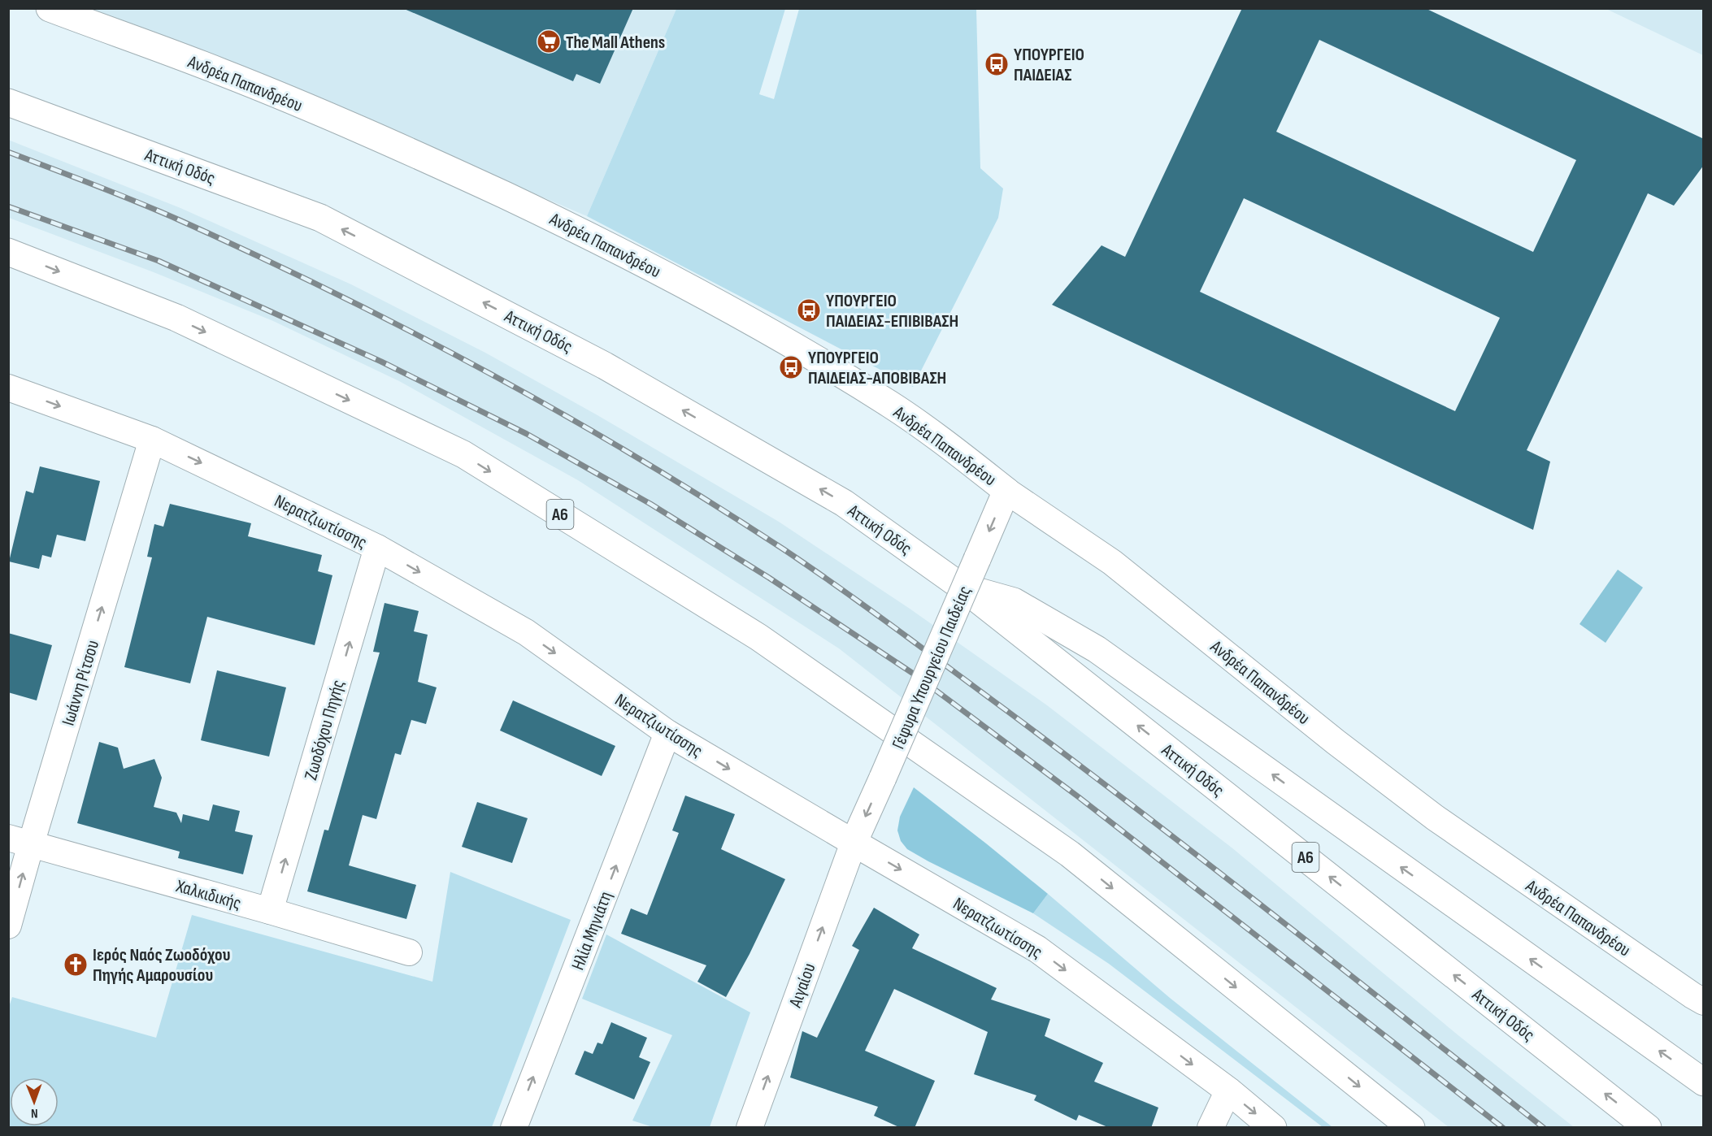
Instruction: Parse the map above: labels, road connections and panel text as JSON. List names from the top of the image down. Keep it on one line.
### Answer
{"streets":{"main road":["Ανδρέα Παπανδρέου","Αττική Οδός","Α6","Νερατζιωτίσσης","Γέφυρα Υπουργείου Παιδείας"],"street":["Ιωάννη Ρίτσου","Ζωοδόχου Πηγής","Χαλκιδικής","Ηλία Μηνιάτη","Αιγαίου"]},"crossings":[["Ανδρέα Παπανδρέου","Γέφυρα Υπουργείου Παιδείας"],["Νερατζιωτίσσης","Γέφυρα Υπουργείου Παιδείας"],["Νερατζιωτίσσης","Ιωάννη Ρίτσου"],["Νερατζιωτίσσης","Ζωοδόχου Πηγής"],["Νερατζιωτίσσης","Ηλία Μηνιάτη"],["Νερατζιωτίσσης","Αιγαίου"],["Γέφυρα Υπουργείου Παιδείας","Αιγαίου"],["Ιωάννη Ρίτσου","Χαλκιδικής"],["Ζωοδόχου Πηγής","Χαλκιδικής"]],"one_way":["Νερατζιωτίσσης","Γέφυρα Υπουργείου Παιδείας","Ιωάννη Ρίτσου","Ζωοδόχου Πηγής","Ηλία Μηνιάτη","Αιγαίου"],"places":{"supermarket":["The Mall Athens"],"bus stop":["ΥΠΟΥΡΓΕΙΟ ΠΑΙΔΕΙΑΣ","ΥΠΟΥΡΓΕΙΟ ΠΑΙΔΕΙΑΣ-ΕΠΙΒΙΒΑΣΗ","ΥΠΟΥΡΓΕΙΟ ΠΑΙΔΕΙΑΣ-ΑΠΟΒΙΒΑΣΗ"],"church":["Ιερός Ναός Ζωοδόχου Πηγής Αμαρουσίου"]},"north":"bottom"}
